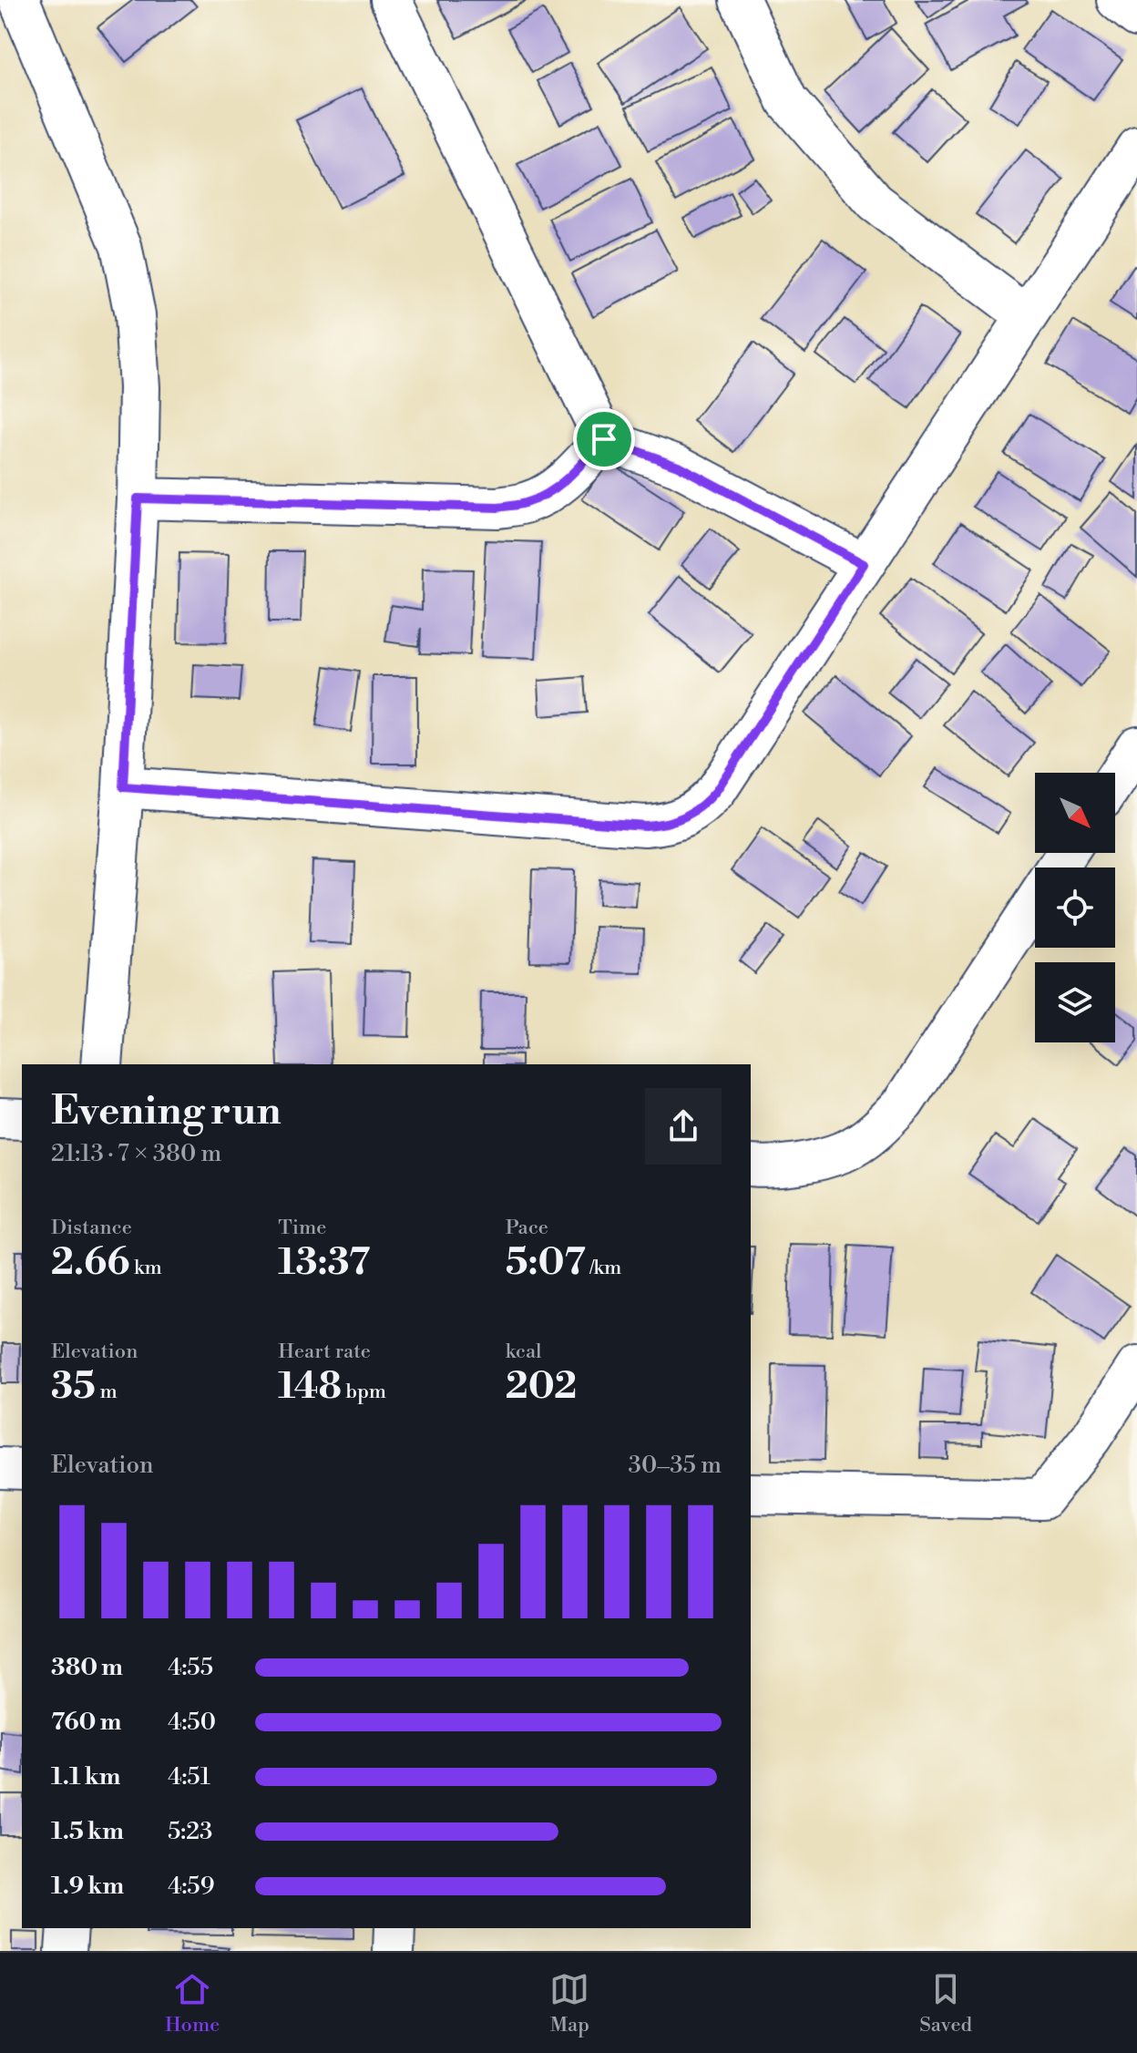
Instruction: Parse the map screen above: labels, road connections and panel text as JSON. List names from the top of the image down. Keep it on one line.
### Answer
{"north":"bottom right","page":{"heading":["Evening run","21:13 · 7 × 380 m"],"stats":[["Distance","2.66 km"],["Time","13:37"],["Pace","5:07 /km"],["Elevation","35 m"],["Heart rate","148 bpm"],["kcal","202"]],"chart":["Elevation","30–35 m"],"list":[{"name":"380 m","note":"4:55"},{"name":"760 m","note":"4:50"},{"name":"1.1 km","note":"4:51"},{"name":"1.5 km","note":"5:23"},{"name":"1.9 km","note":"4:59"}],"tabs":["Home","Map","Saved"]}}
